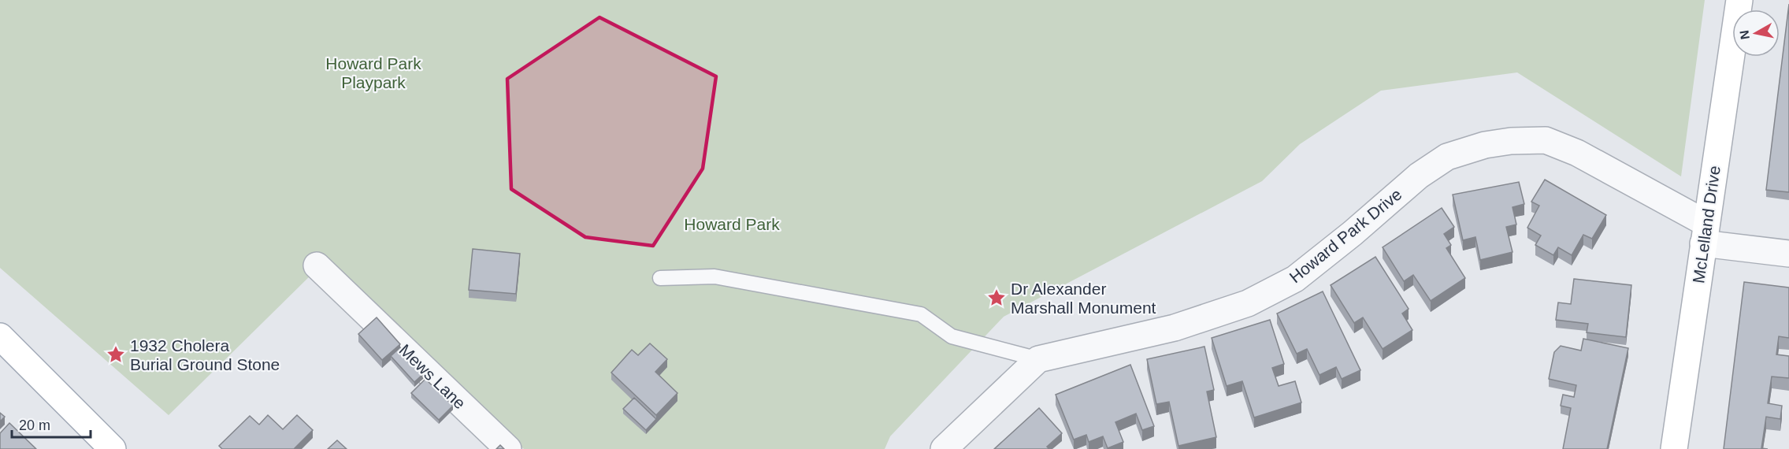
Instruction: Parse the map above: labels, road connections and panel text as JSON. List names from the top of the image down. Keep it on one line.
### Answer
{"streets":{"street":["McLelland Drive","Howard Park Drive","Mews Lane"]},"crossings":[["McLelland Drive","Howard Park Drive"]],"parks":["Howard Park Playpark","Howard Park"],"places":{"place":["Dr Alexander Marshall Monument","1932 Cholera Burial Ground Stone"]},"scale_bar":"20 m","north":"left"}
